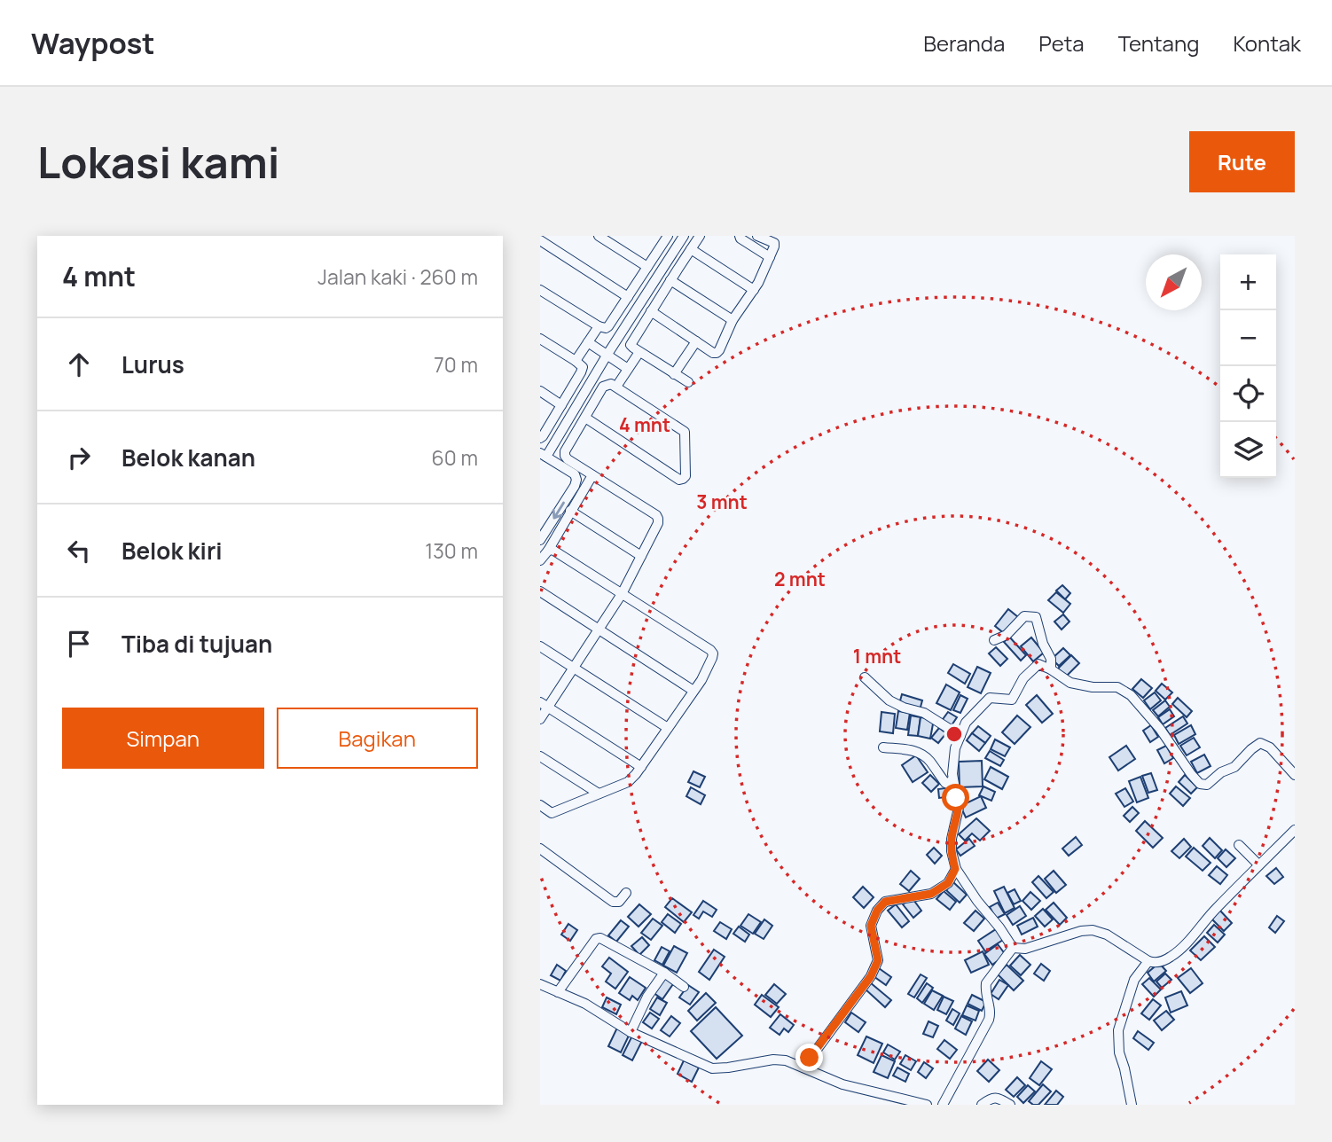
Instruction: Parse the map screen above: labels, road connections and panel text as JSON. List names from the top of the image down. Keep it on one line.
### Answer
{"north":"bottom left","page":{"header":"Waypost","nav":["Beranda","Peta","Tentang","Kontak"],"buttons":["Rute",["Simpan","Bagikan"]],"title":"Lokasi kami","heading":["4 mnt","Jalan kaki · 260 m"],"map_buttons":["+","−"],"list":[["Lurus","70 m"],["Belok kanan","60 m"],["Belok kiri","130 m"],"Tiba di tujuan"]},"rings":["4 mnt","3 mnt","2 mnt","1 mnt"]}
